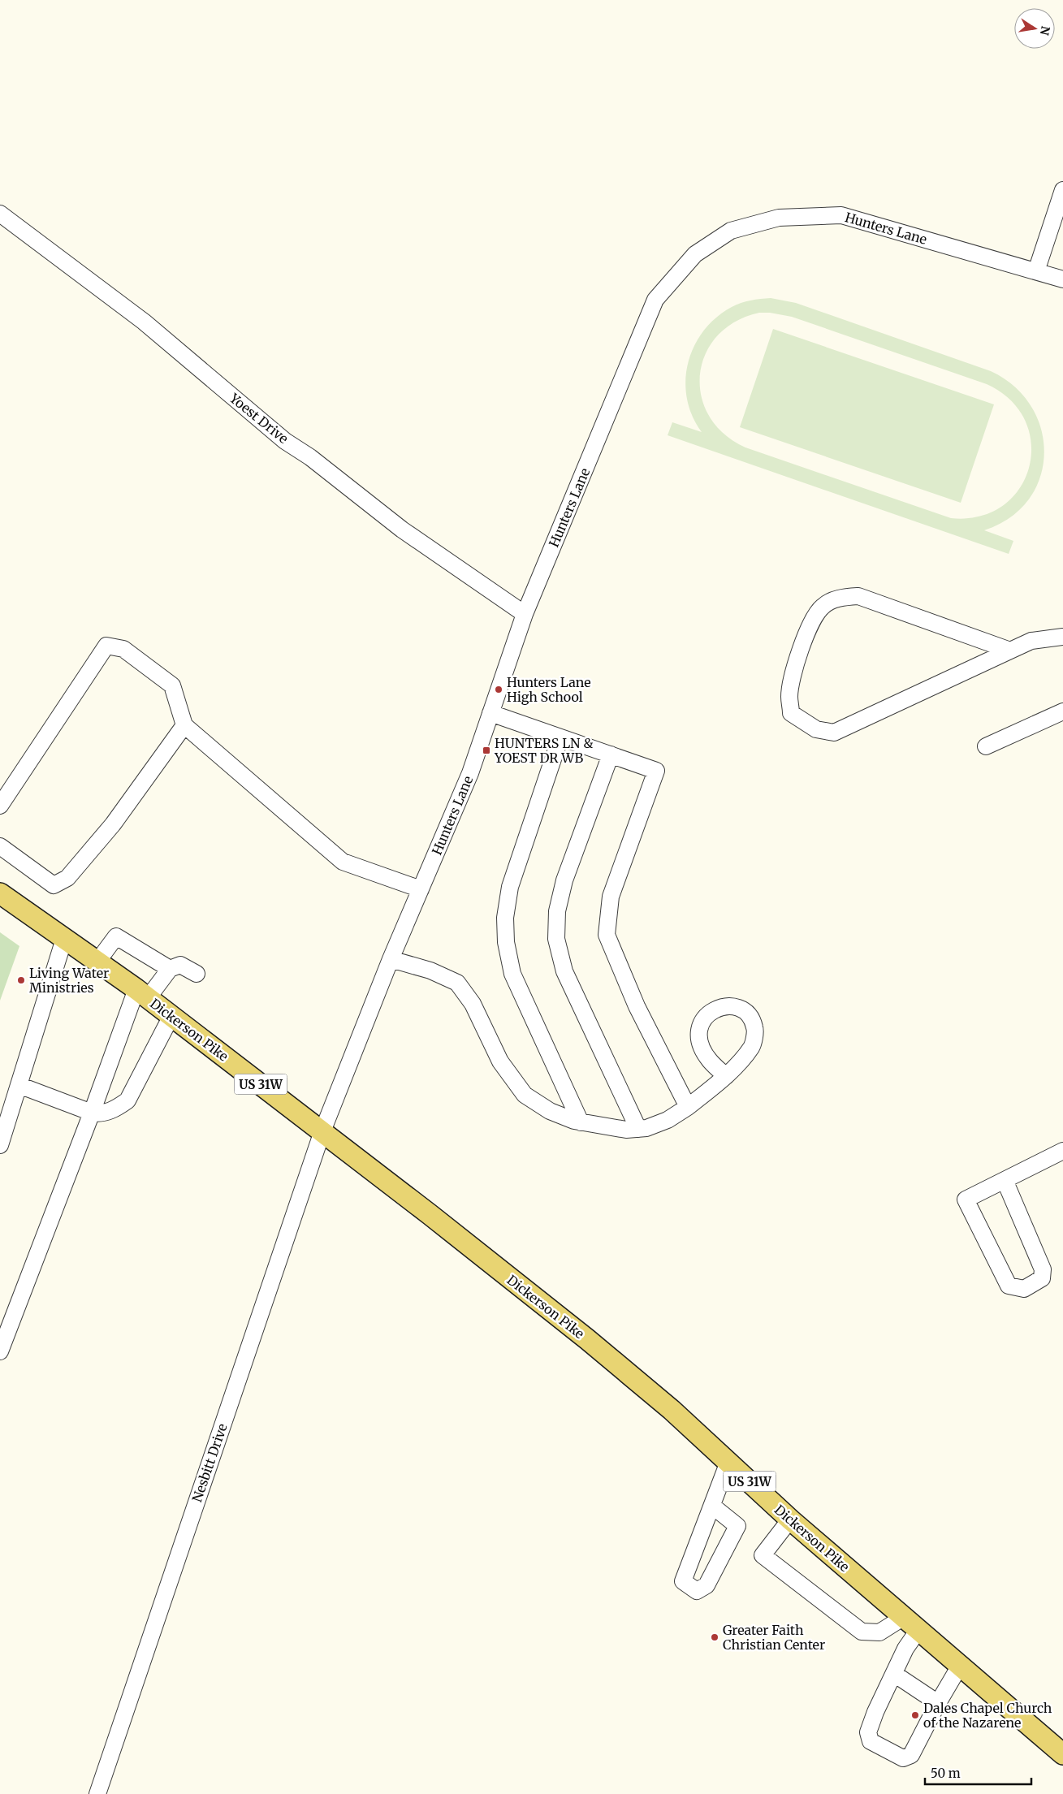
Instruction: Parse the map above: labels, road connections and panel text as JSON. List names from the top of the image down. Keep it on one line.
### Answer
{"streets":{"main road":["Dickerson Pike","US 31W"],"street":["Hunters Lane","Yoest Drive","Nesbitt Drive"]},"crossings":[["Hunters Lane","Yoest Drive"],["Hunters Lane","Dickerson Pike"],["Hunters Lane","Nesbitt Drive"],["Dickerson Pike","Nesbitt Drive"]],"places":{"other":["Hunters Lane High School","Living Water Ministries","Greater Faith Christian Center","Dales Chapel Church of the Nazarene"],"transit":["HUNTERS LN & YOEST DR WB"]},"scale_bar":"50 m","north":"right"}
